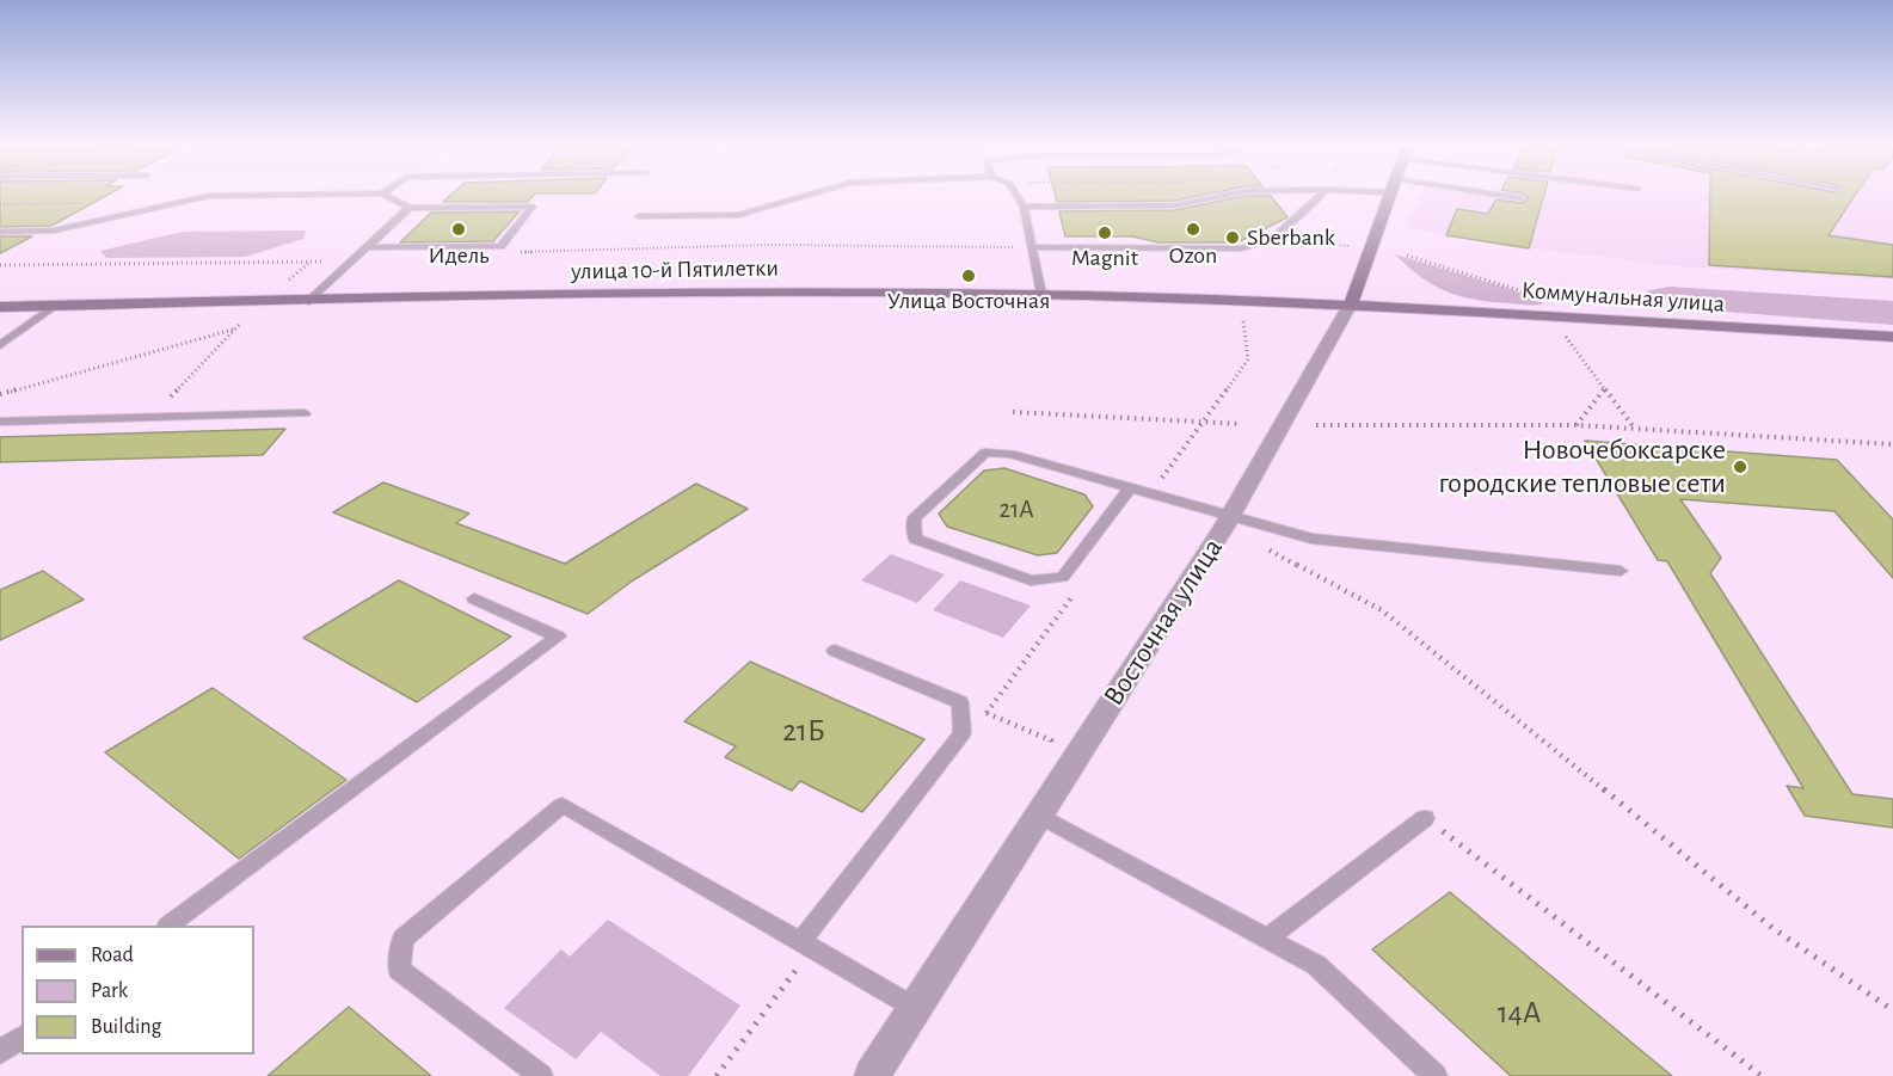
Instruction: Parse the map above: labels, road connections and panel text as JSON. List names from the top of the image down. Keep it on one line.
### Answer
{"streets":{"main road":["улица 10-й Пятилетки","Коммунальная улица","Восточная улица"]},"crossings":[["улица 10-й Пятилетки","Коммунальная улица"],["улица 10-й Пятилетки","Восточная улица"],["Коммунальная улица","Восточная улица"]],"places":["Идель","Ozon","Magnit","Sberbank","Улица Восточная","Новочебоксарске городские тепловые сети"],"house_numbers":["21А","21Б","14А"],"legend":["Road","Park","Building"]}
